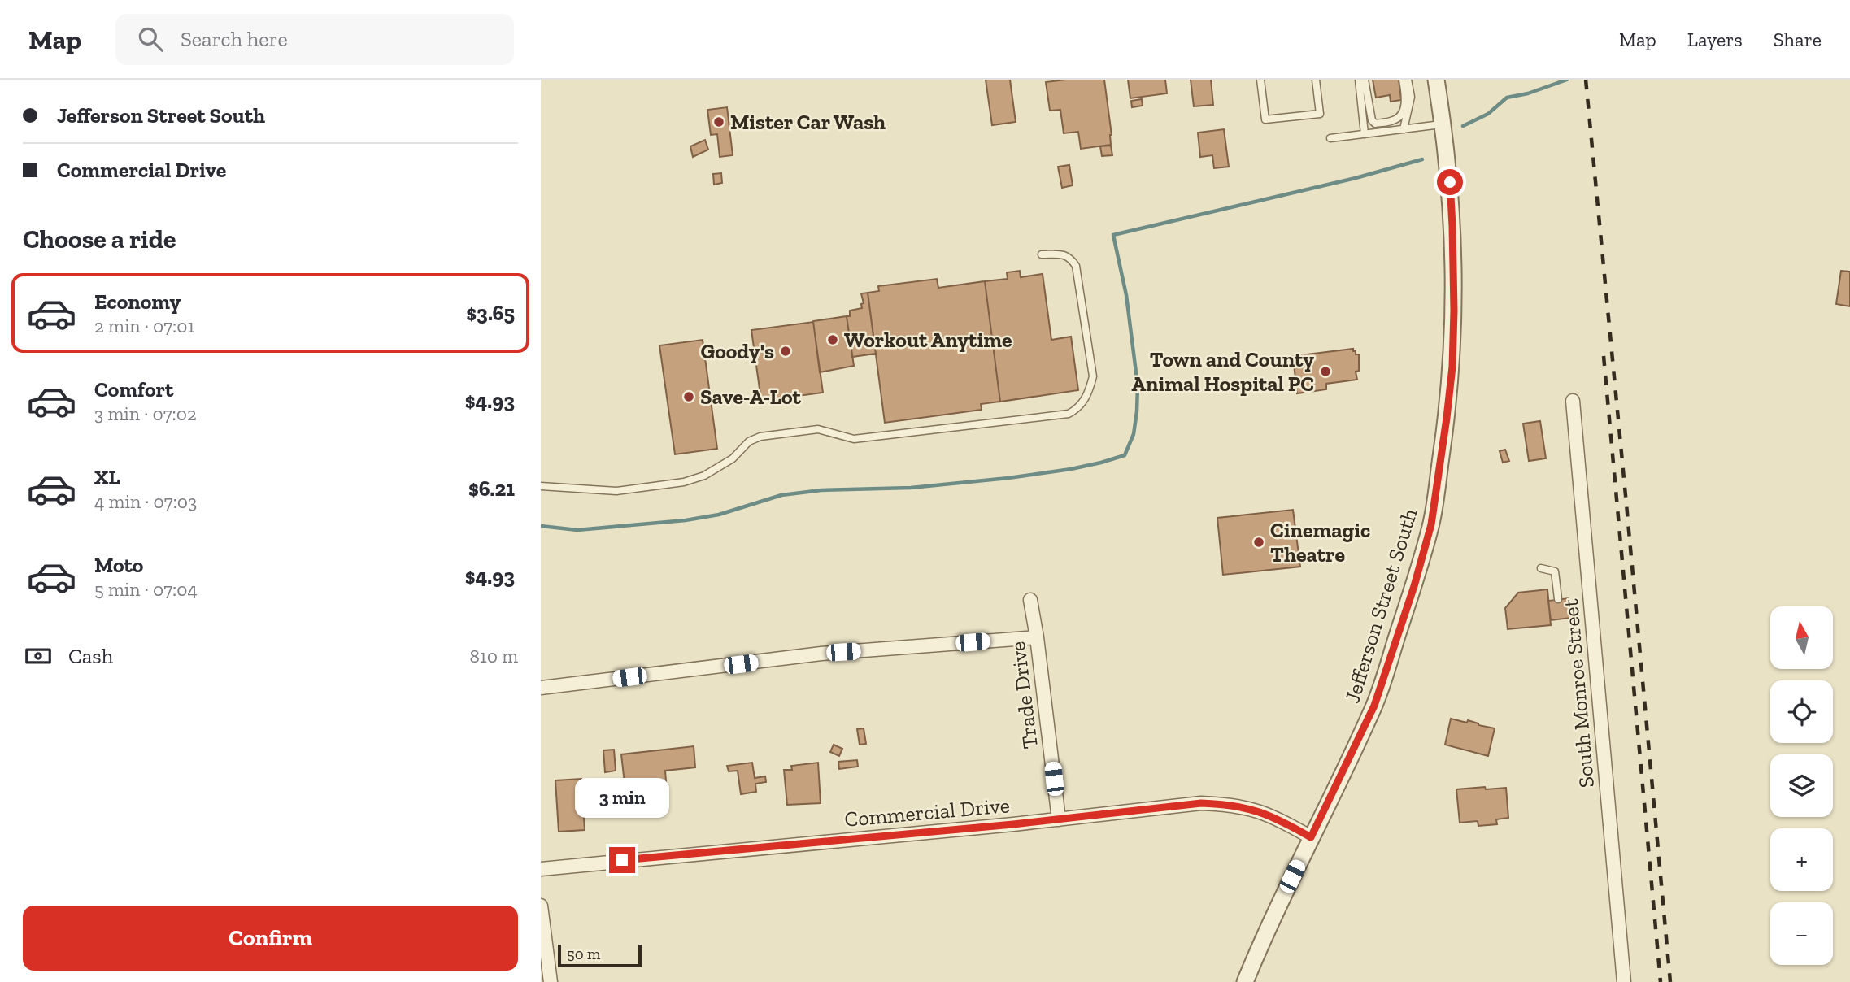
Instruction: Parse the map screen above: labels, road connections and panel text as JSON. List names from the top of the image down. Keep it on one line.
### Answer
{"streets":{"street":["Jefferson Street South","South Monroe Street","Trade Drive","Commercial Drive"]},"crossings":[["Jefferson Street South","Commercial Drive"],["Trade Drive","Commercial Drive"]],"places":["Mister Car Wash","Workout Anytime","Goody's","Town and County Animal Hospital PC","Save-A-Lot","Cinemagic Theatre"],"scale_bar":"50 m","north":"top","page":{"header":"Map","search":"Search here","nav":["Map","Layers","Share"],"banner":["Jefferson Street South","Commercial Drive"],"heading":"Choose a ride","list":[{"name":"Economy","note":"2 min · 07:01","value":"$3.65"},{"name":"Comfort","note":"3 min · 07:02","value":"$4.93"},{"name":"XL","note":"4 min · 07:03","value":"$6.21"},{"name":"Moto","note":"5 min · 07:04","value":"$4.93"}],"map_buttons":["+","−"],"pay":["Cash","810 m"],"bubble":"3 min","buttons":"Confirm","scale":"50 m"}}
